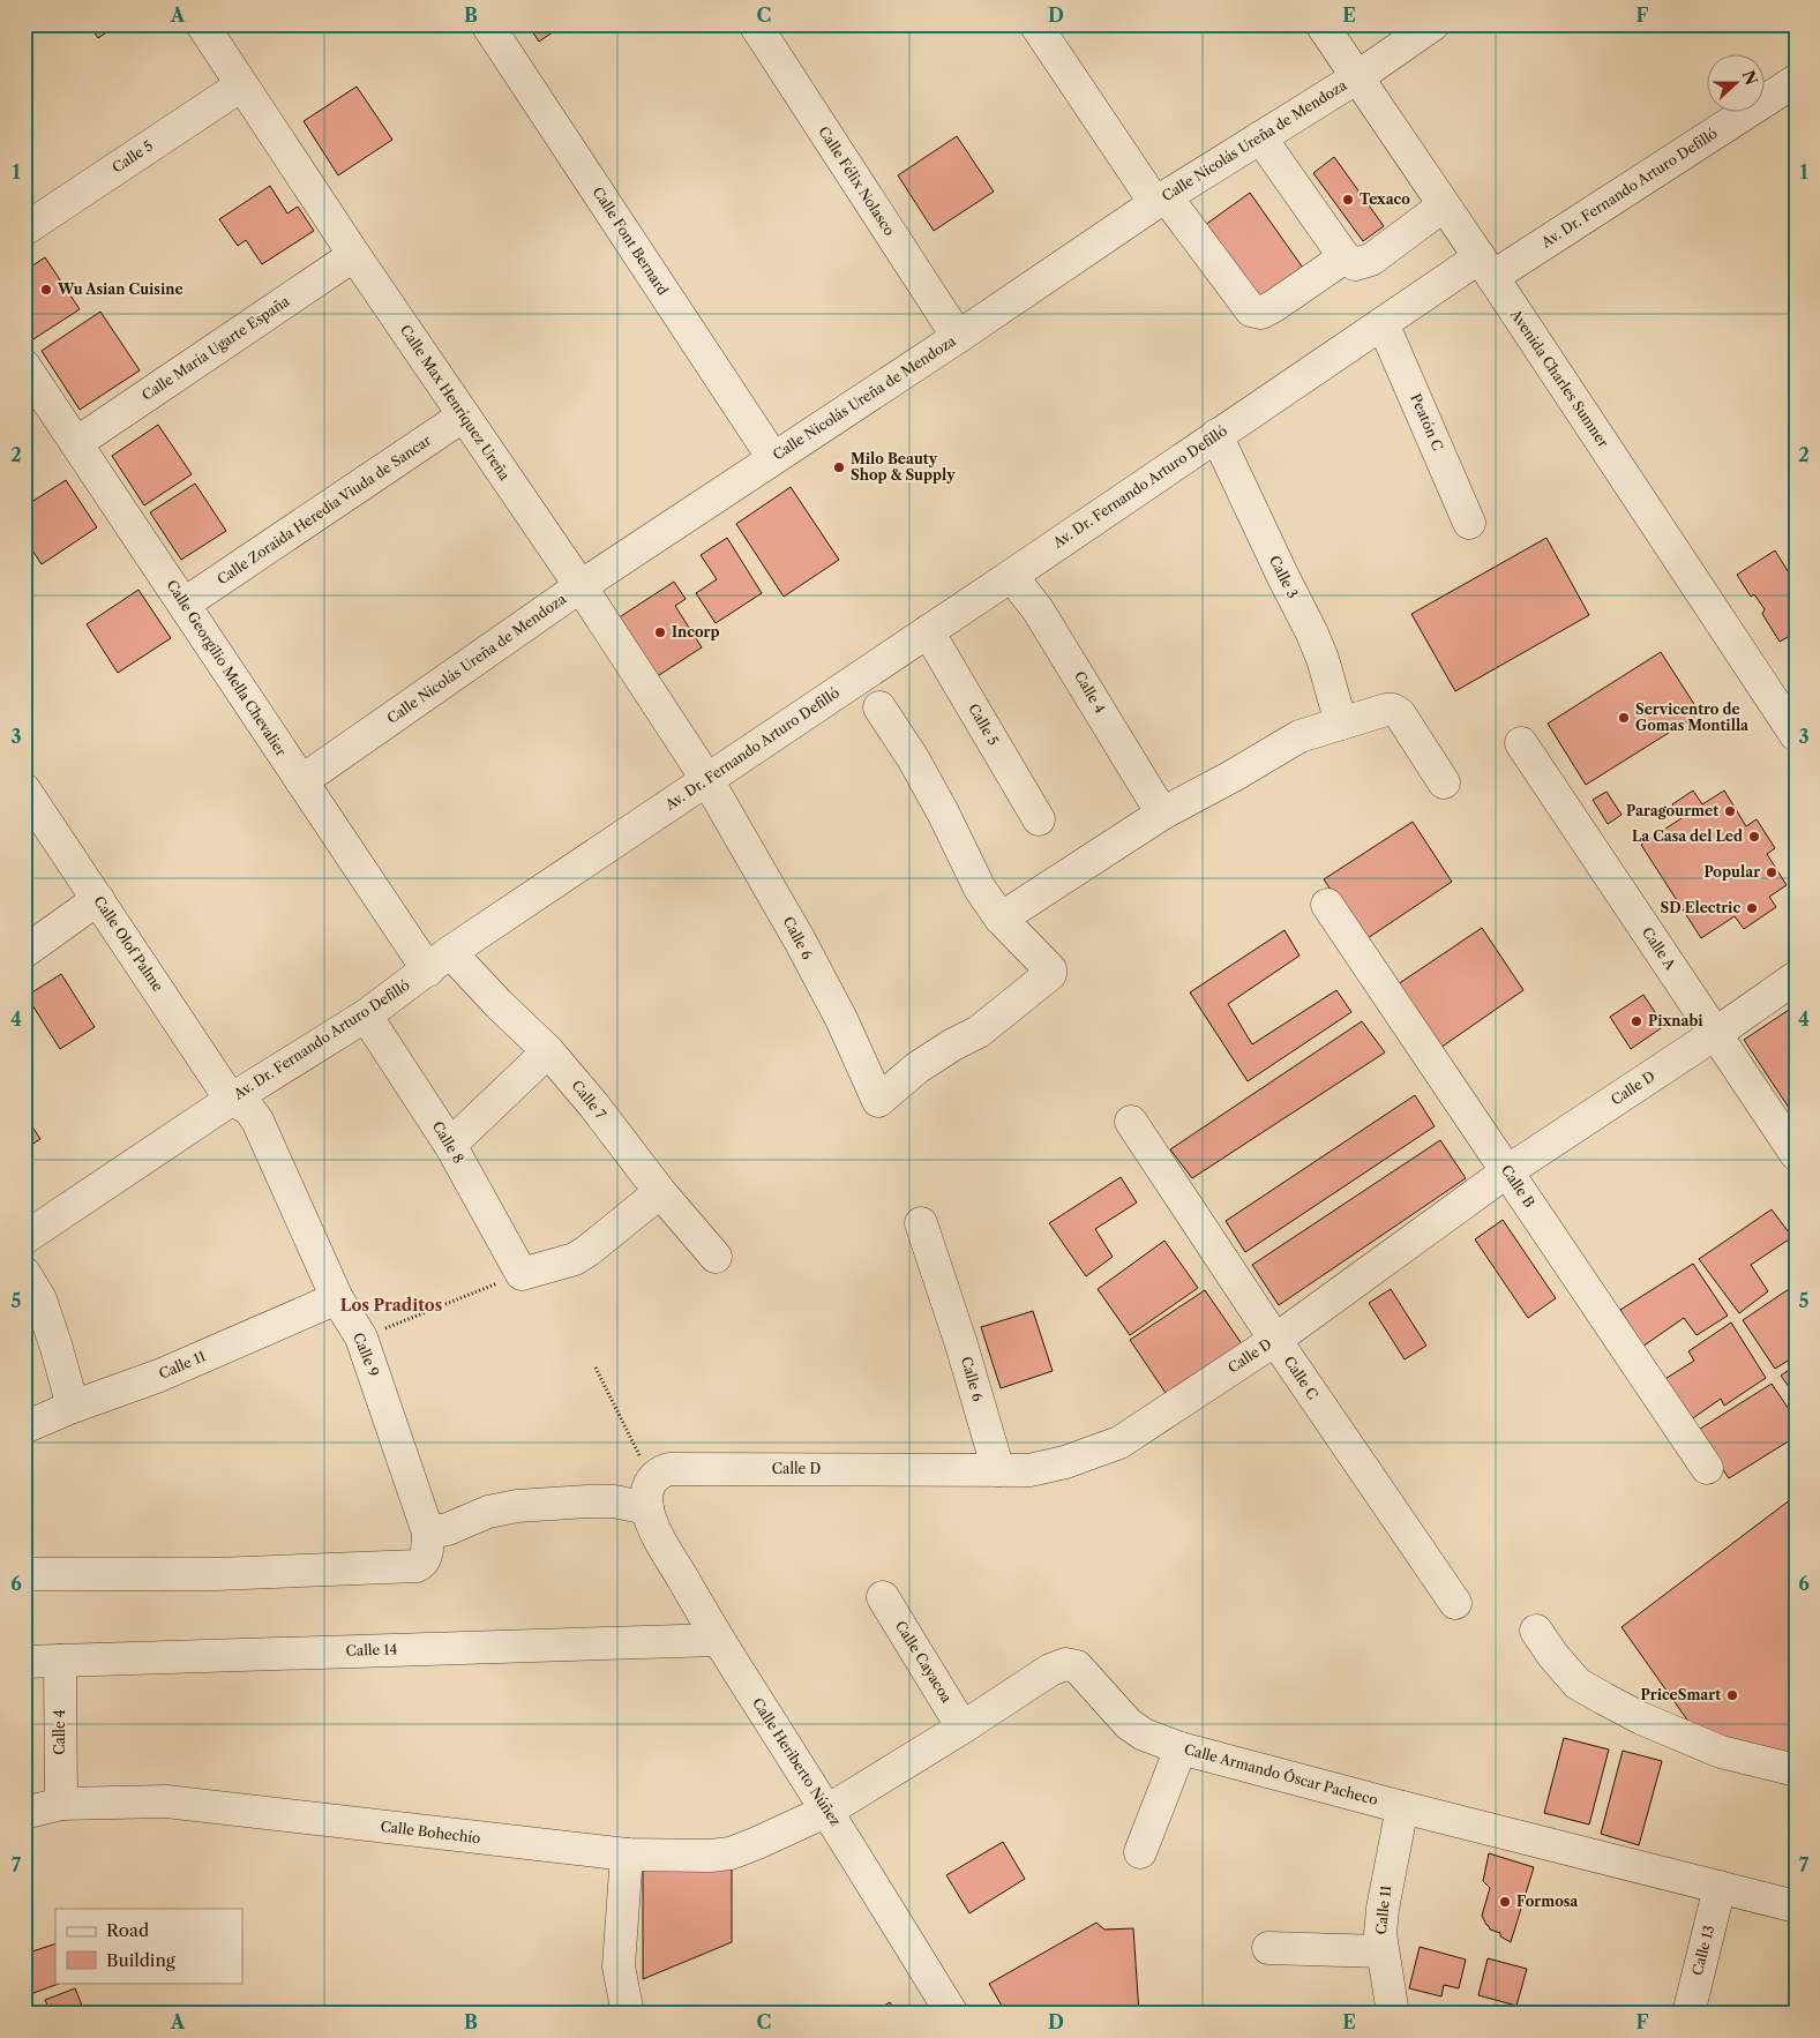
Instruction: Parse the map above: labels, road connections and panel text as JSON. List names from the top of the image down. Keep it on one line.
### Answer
{"streets":{"street":["Calle Nicolás Ureña de Mendoza","Calle 5","Calle Félix Nolasco","Av. Dr. Fernando Arturo Defilló","Calle Font Bernard","Calle María Ugarte España","Avenida Charles Sumner","Calle Max Henríquez Ureña","Peatón C","Calle Zoraida Heredia Viuda de Sancar","Calle 3","Calle Georgilio Mella Chevalier","Calle 4","Calle 6","Calle Olof Palme","Calle A","Calle D","Calle 7","Calle 8","Calle B","Calle 9","Calle 11","Calle C","Calle 14","Calle Cayacoa","Calle Heriberto Núñez","Calle Armando Óscar Pacheco","Calle Bohechío","Calle 13"]},"crossings":[["Calle Nicolás Ureña de Mendoza","Calle Félix Nolasco"],["Calle Nicolás Ureña de Mendoza","Calle Font Bernard"],["Calle Nicolás Ureña de Mendoza","Avenida Charles Sumner"],["Calle Nicolás Ureña de Mendoza","Calle Max Henríquez Ureña"],["Calle Nicolás Ureña de Mendoza","Calle Georgilio Mella Chevalier"],["Calle 5","Av. Dr. Fernando Arturo Defilló"],["Calle 5","Calle Max Henríquez Ureña"],["Av. Dr. Fernando Arturo Defilló","Avenida Charles Sumner"],["Av. Dr. Fernando Arturo Defilló","Calle Max Henríquez Ureña"],["Av. Dr. Fernando Arturo Defilló","Peatón C"],["Av. Dr. Fernando Arturo Defilló","Calle 3"],["Av. Dr. Fernando Arturo Defilló","Calle Georgilio Mella Chevalier"],["Av. Dr. Fernando Arturo Defilló","Calle 4"],["Av. Dr. Fernando Arturo Defilló","Calle 6"],["Av. Dr. Fernando Arturo Defilló","Calle Olof Palme"],["Av. Dr. Fernando Arturo Defilló","Calle 7"],["Av. Dr. Fernando Arturo Defilló","Calle 8"],["Av. Dr. Fernando Arturo Defilló","Calle 9"],["Calle María Ugarte España","Calle Max Henríquez Ureña"],["Calle María Ugarte España","Calle Georgilio Mella Chevalier"],["Calle Max Henríquez Ureña","Calle Zoraida Heredia Viuda de Sancar"],["Calle Max Henríquez Ureña","Calle 6"],["Calle Zoraida Heredia Viuda de Sancar","Calle Georgilio Mella Chevalier"],["Calle Georgilio Mella Chevalier","Calle 7"],["Calle 4","Calle 14"],["Calle 4","Calle Bohechío"],["Calle 6","Calle D"],["Calle Olof Palme","Calle 9"],["Calle A","Calle D"],["Calle D","Calle B"],["Calle D","Calle C"],["Calle D","Calle Heriberto Núñez"],["Calle 9","Calle 11"],["Calle 11","Calle Armando Óscar Pacheco"],["Calle 14","Calle Heriberto Núñez"],["Calle Cayacoa","Calle Armando Óscar Pacheco"],["Calle Heriberto Núñez","Calle Armando Óscar Pacheco"],["Calle Heriberto Núñez","Calle Bohechío"],["Calle Armando Óscar Pacheco","Calle Bohechío"],["Calle Armando Óscar Pacheco","Calle 13"]],"districts":["Los Praditos"],"places":["Texaco","Wu Asian Cuisine","Milo Beauty Shop & Supply","Incorp","Servicentro de Gomas Montilla","Paragourmet","La Casa del Led","Popular","SD Electric","Pixnabi","PriceSmart","Formosa"],"legend":["Road","Building"],"north":"right","grid":{"columns":["A","B","C","D","E","F"],"rows":["1","2","3","4","5","6","7"]}}
